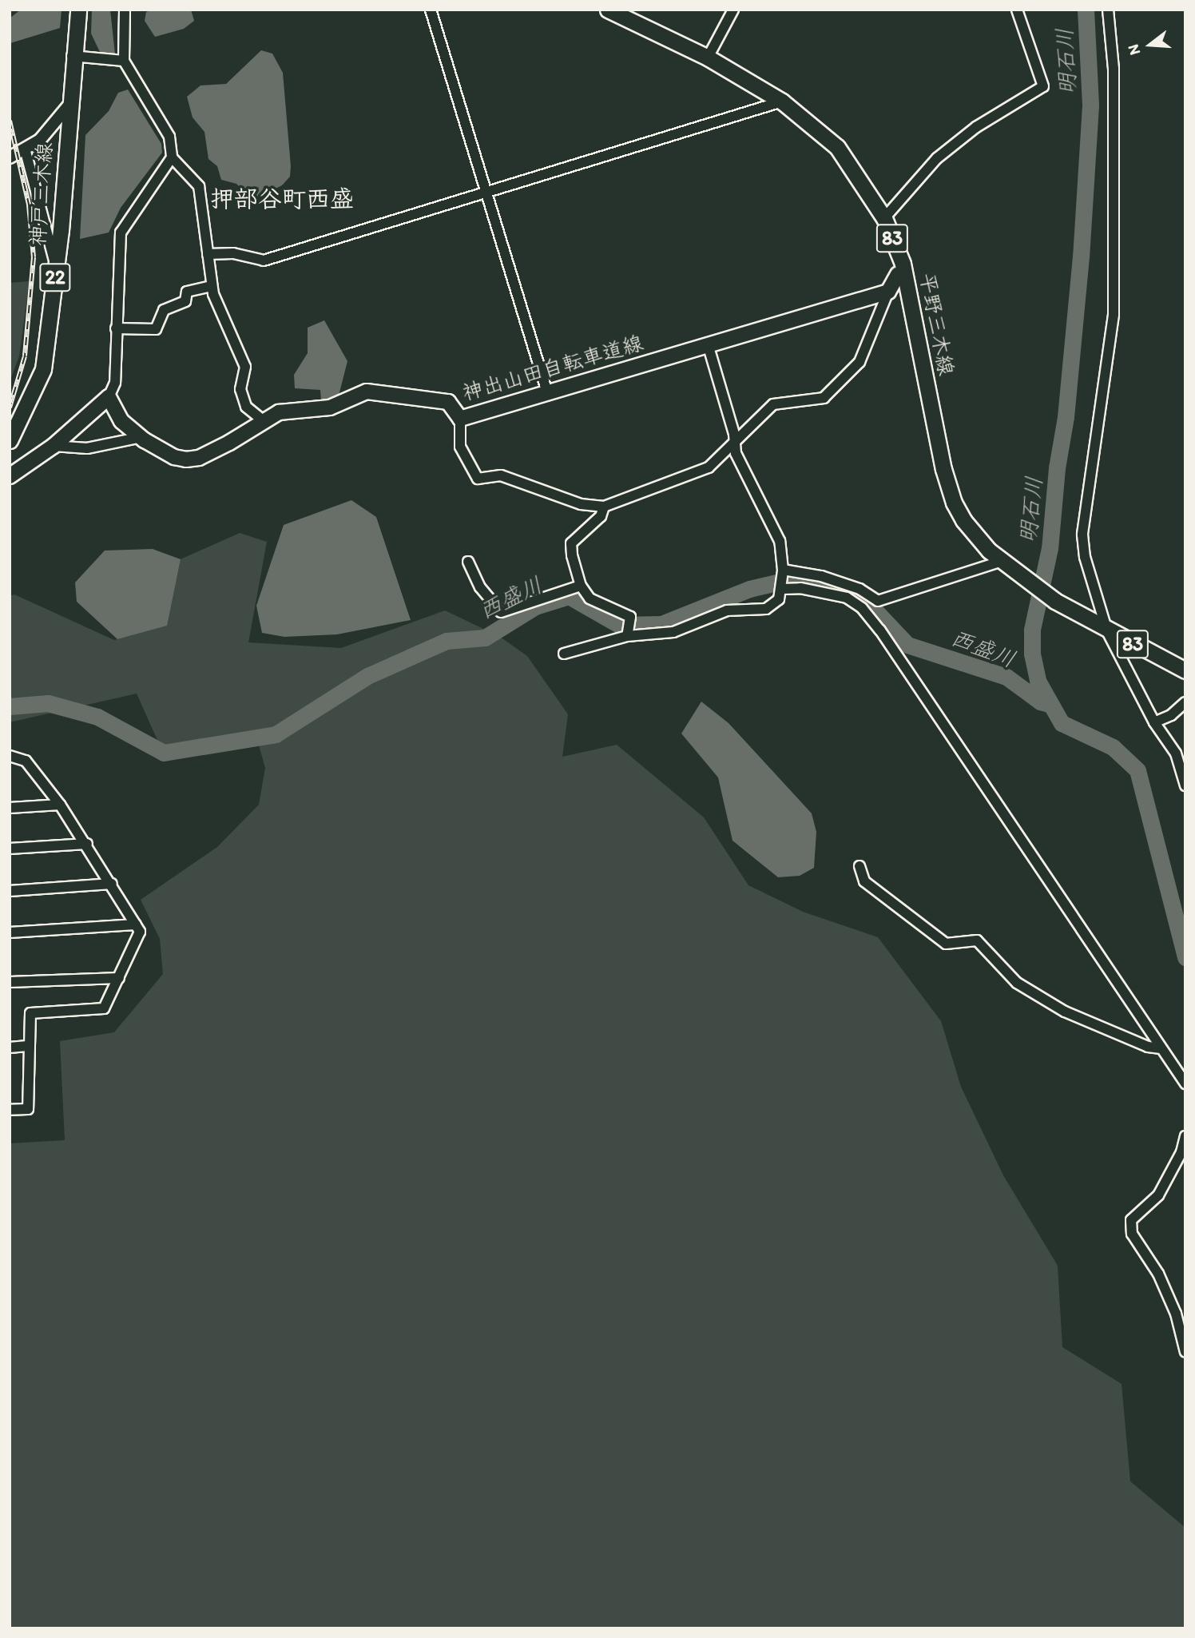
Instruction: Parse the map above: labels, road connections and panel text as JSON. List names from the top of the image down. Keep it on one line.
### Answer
{"streets":{"main road":["神戸三木線","83","22","平野三木線","神出山田自転車道線"]},"districts":["押部谷町西盛"],"water":["明石川","西盛川"],"north":"left"}
